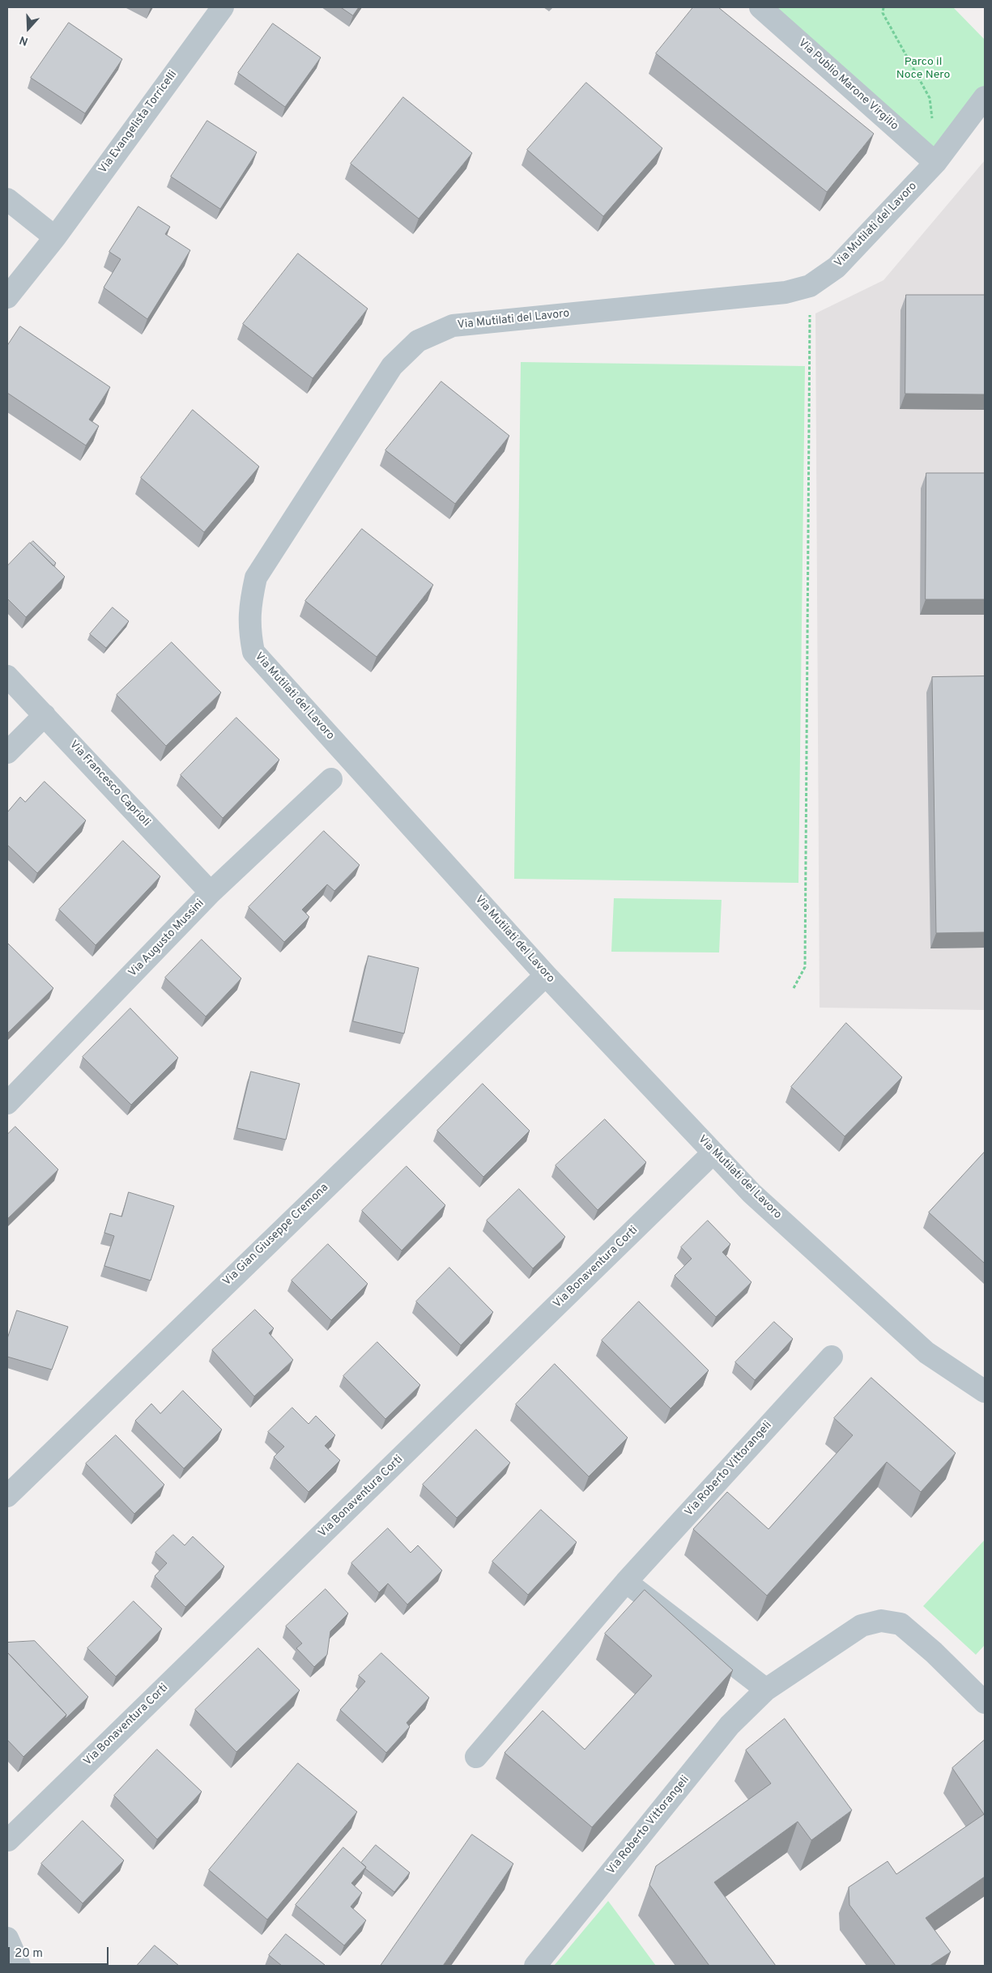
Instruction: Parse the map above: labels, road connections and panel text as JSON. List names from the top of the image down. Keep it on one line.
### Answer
{"streets":{"street":["Via Publio Marone Virgilio","Via Evangelista Torricelli","Via Mutilati del Lavoro","Via Francesco Caprioli","Via Augusto Mussini","Via Gian Giuseppe Cremona","Via Bonaventura Corti","Via Roberto Vittorangeli"]},"crossings":[["Via Publio Marone Virgilio","Via Mutilati del Lavoro"],["Via Mutilati del Lavoro","Via Gian Giuseppe Cremona"],["Via Mutilati del Lavoro","Via Bonaventura Corti"],["Via Francesco Caprioli","Via Augusto Mussini"]],"parks":["Parco il Noce Nero"],"scale_bar":"20 m","north":"bottom"}
